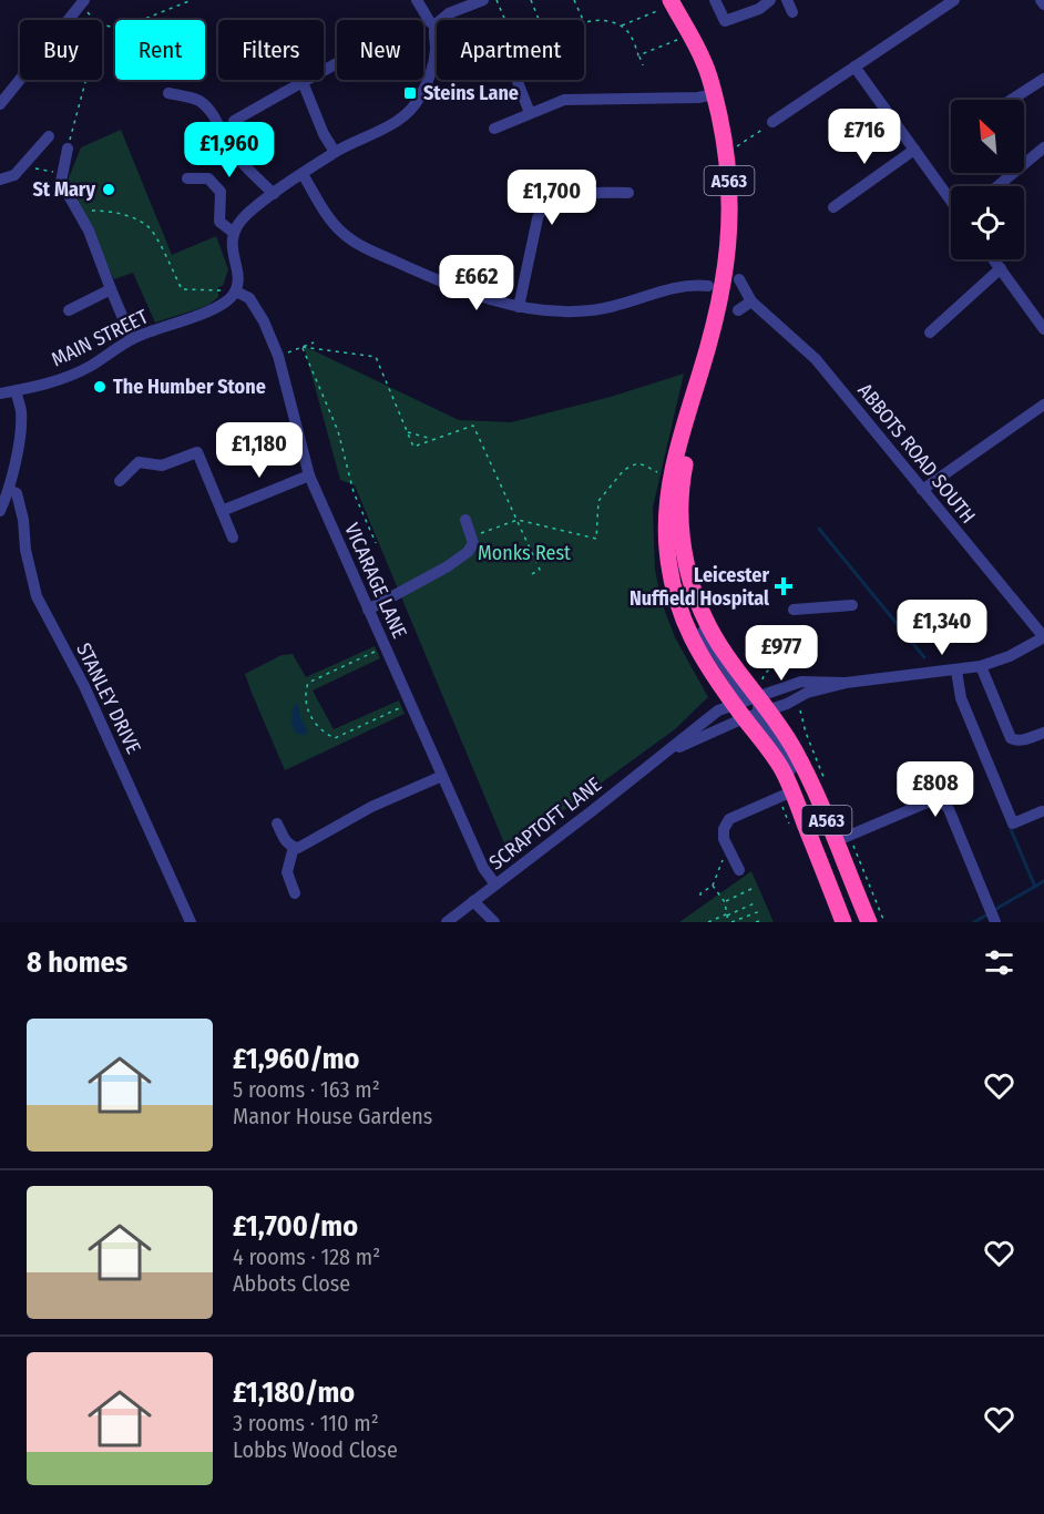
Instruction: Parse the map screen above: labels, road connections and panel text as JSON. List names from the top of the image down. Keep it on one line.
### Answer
{"streets":{"highway":["A563"],"street":["MAIN STREET","ABBOTS ROAD SOUTH","VICARAGE LANE","STANLEY DRIVE","SCRAPTOFT LANE"]},"crossings":[["A563","SCRAPTOFT LANE"],["MAIN STREET","VICARAGE LANE"],["ABBOTS ROAD SOUTH","SCRAPTOFT LANE"],["VICARAGE LANE","SCRAPTOFT LANE"]],"parks":["Monks Rest"],"places":{"transit":["Steins Lane"],"other":["St Mary","The Humber Stone"],"health":["Leicester Nuffield Hospital"]},"north":"top left","page":{"chip":["Buy","Rent","Filters","New","Apartment"],"price":["£716","£1,960","£1,700","£662","£1,180","£1,340","£977","£808"],"heading":"8 homes","list":[{"name":"£1,960/mo","note":"5 rooms · 163 m² · Manor House Gardens"},{"name":"£1,700/mo","note":"4 rooms · 128 m² · Abbots Close"},{"name":"£1,180/mo","note":"3 rooms · 110 m² · Lobbs Wood Close"}]}}
